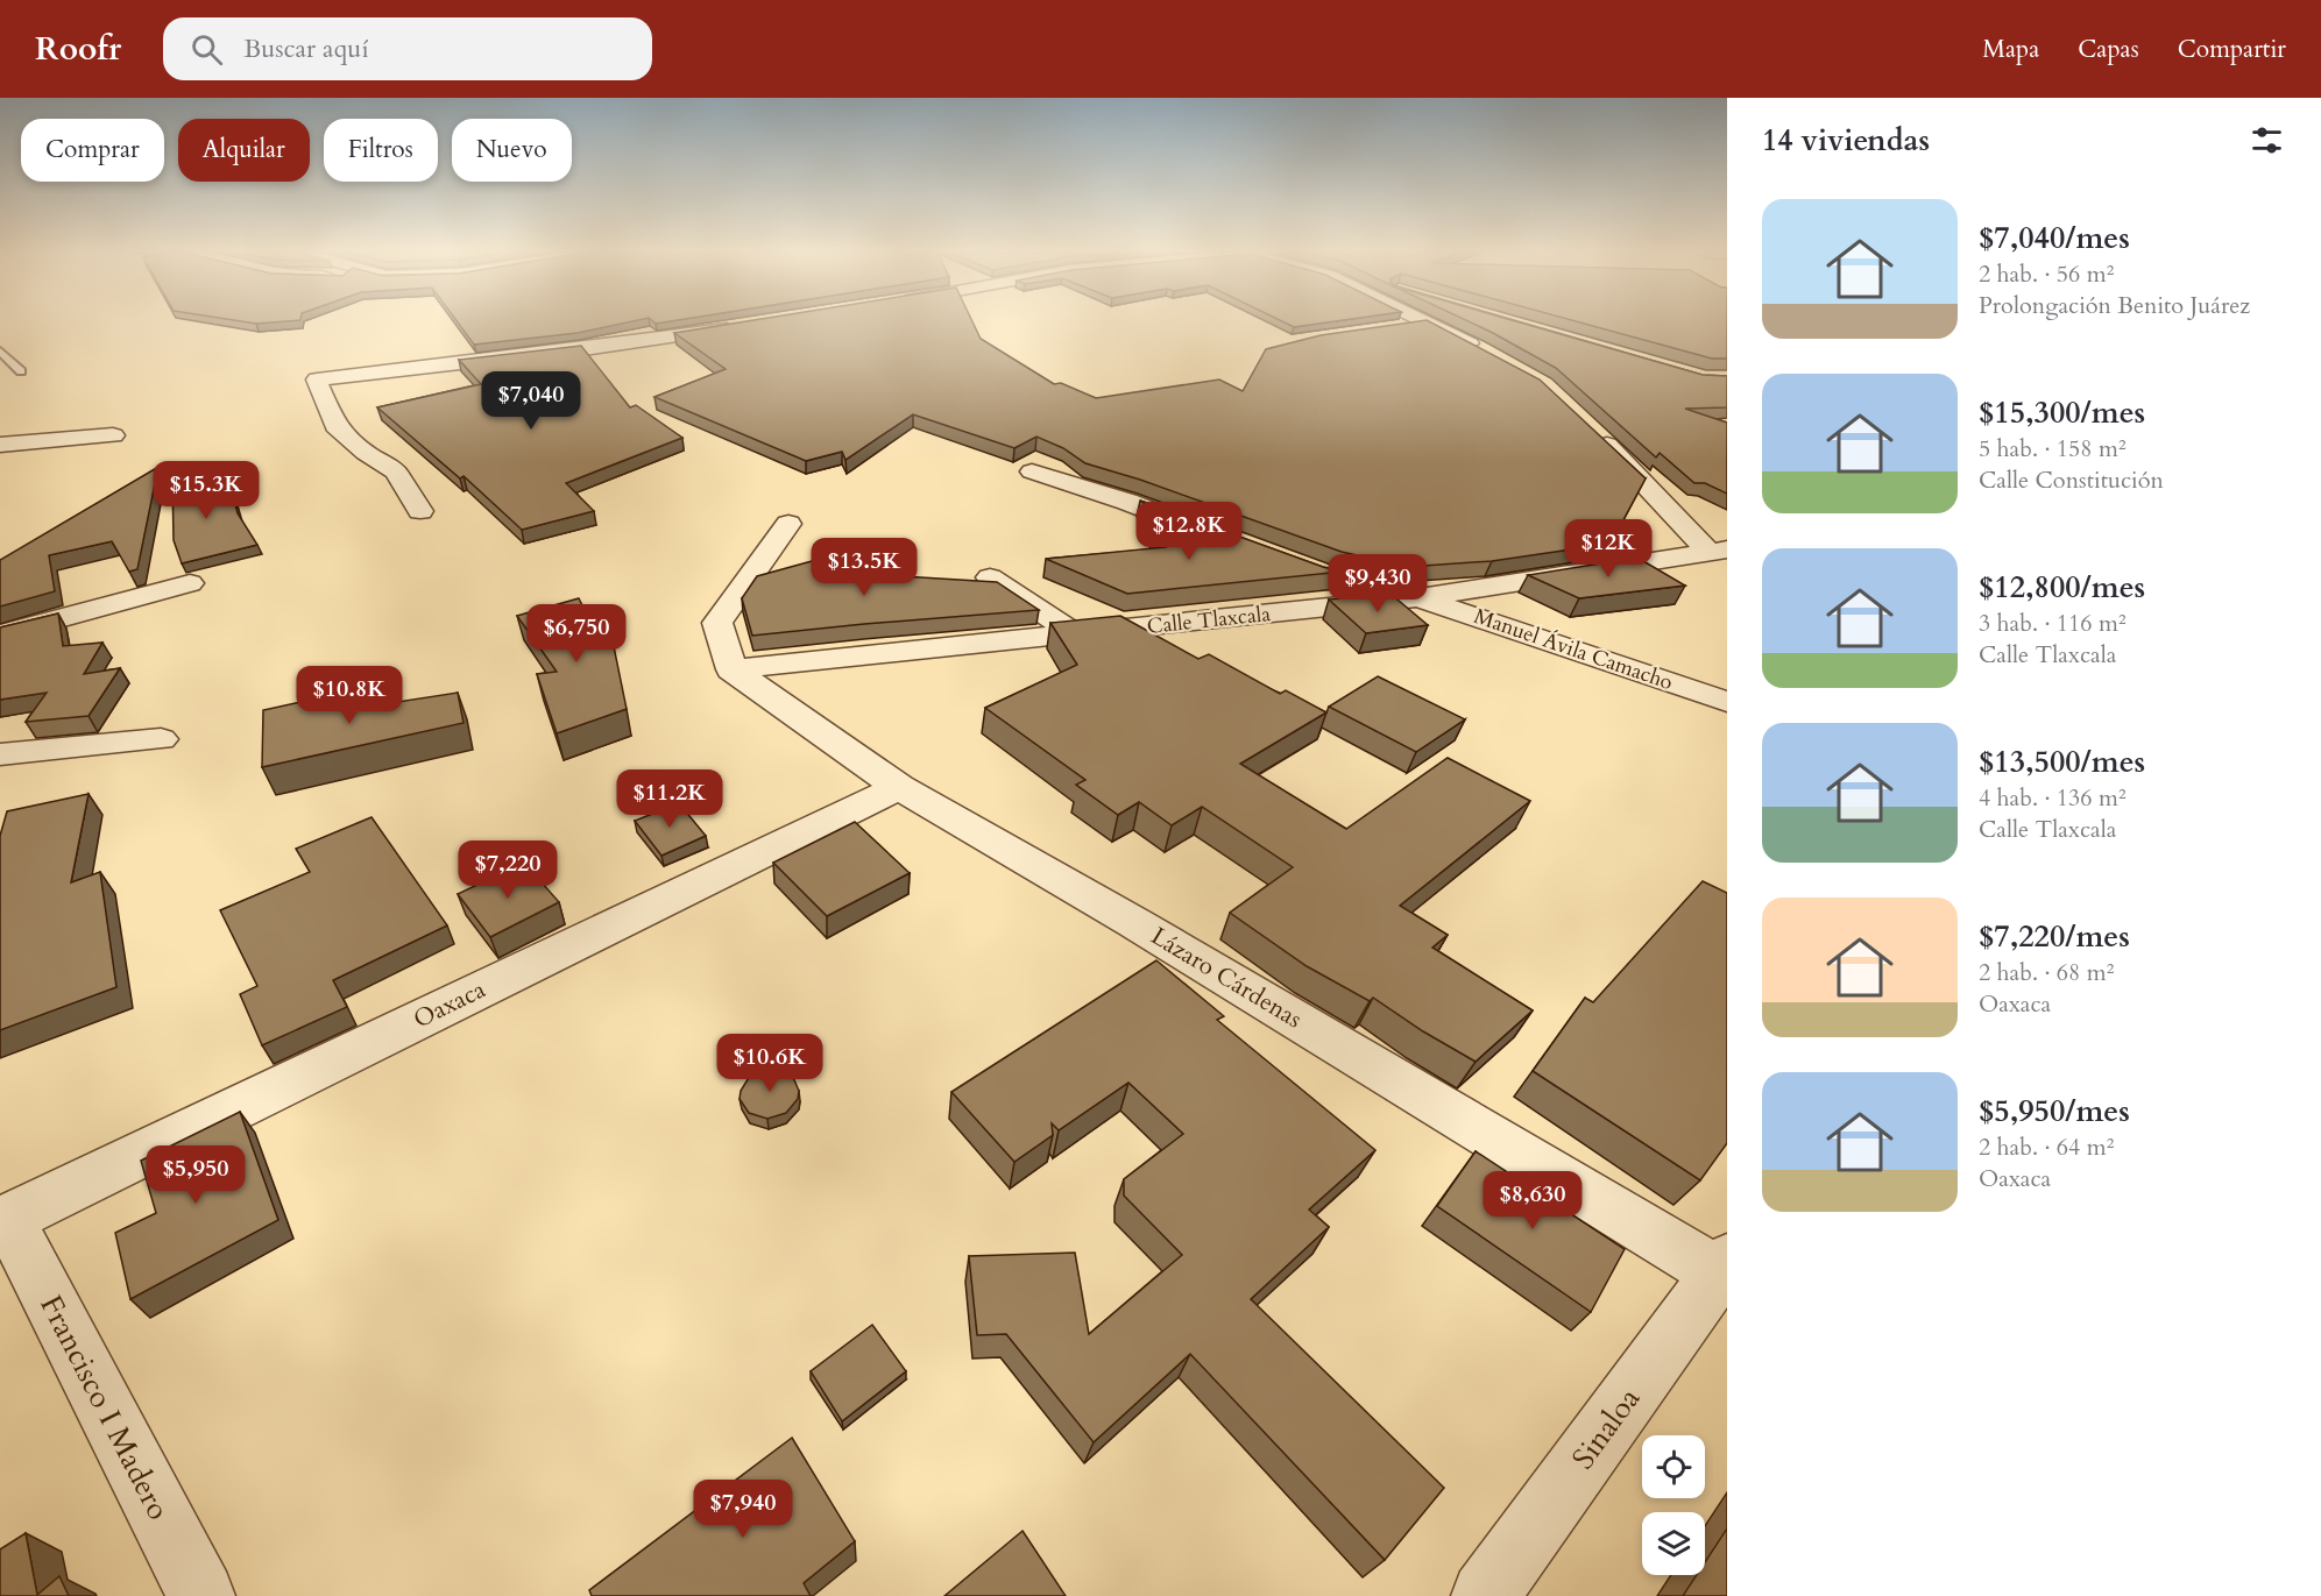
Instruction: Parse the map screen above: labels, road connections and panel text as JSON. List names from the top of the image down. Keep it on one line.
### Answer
{"streets":{"street":["Calle Tlaxcala","Manuel Ávila Camacho","Lázaro Cárdenas","Oaxaca","Francisco I Madero","Sinaloa"]},"crossings":[["Calle Tlaxcala","Manuel Ávila Camacho"],["Calle Tlaxcala","Lázaro Cárdenas"],["Lázaro Cárdenas","Oaxaca"],["Lázaro Cárdenas","Sinaloa"],["Oaxaca","Francisco I Madero"]],"page":{"header":"Roofr","search":"Buscar aquí","nav":["Mapa","Capas","Compartir"],"heading":"14 viviendas","chip":["Comprar","Alquilar","Filtros","Nuevo"],"list":[{"name":"$7,040/mes","note":"2 hab. · 56 m² · Prolongación Benito Juárez"},{"name":"$15,300/mes","note":"5 hab. · 158 m² · Calle Constitución"},{"name":"$12,800/mes","note":"3 hab. · 116 m² · Calle Tlaxcala"},{"name":"$13,500/mes","note":"4 hab. · 136 m² · Calle Tlaxcala"},{"name":"$7,220/mes","note":"2 hab. · 68 m² · Oaxaca"},{"name":"$5,950/mes","note":"2 hab. · 64 m² · Oaxaca"}],"price":["$7,040","$15.3K","$12.8K","$12K","$13.5K","$9,430","$6,750","$10.8K","$11.2K","$7,220","$10.6K","$5,950","$8,630","$7,940"]}}
